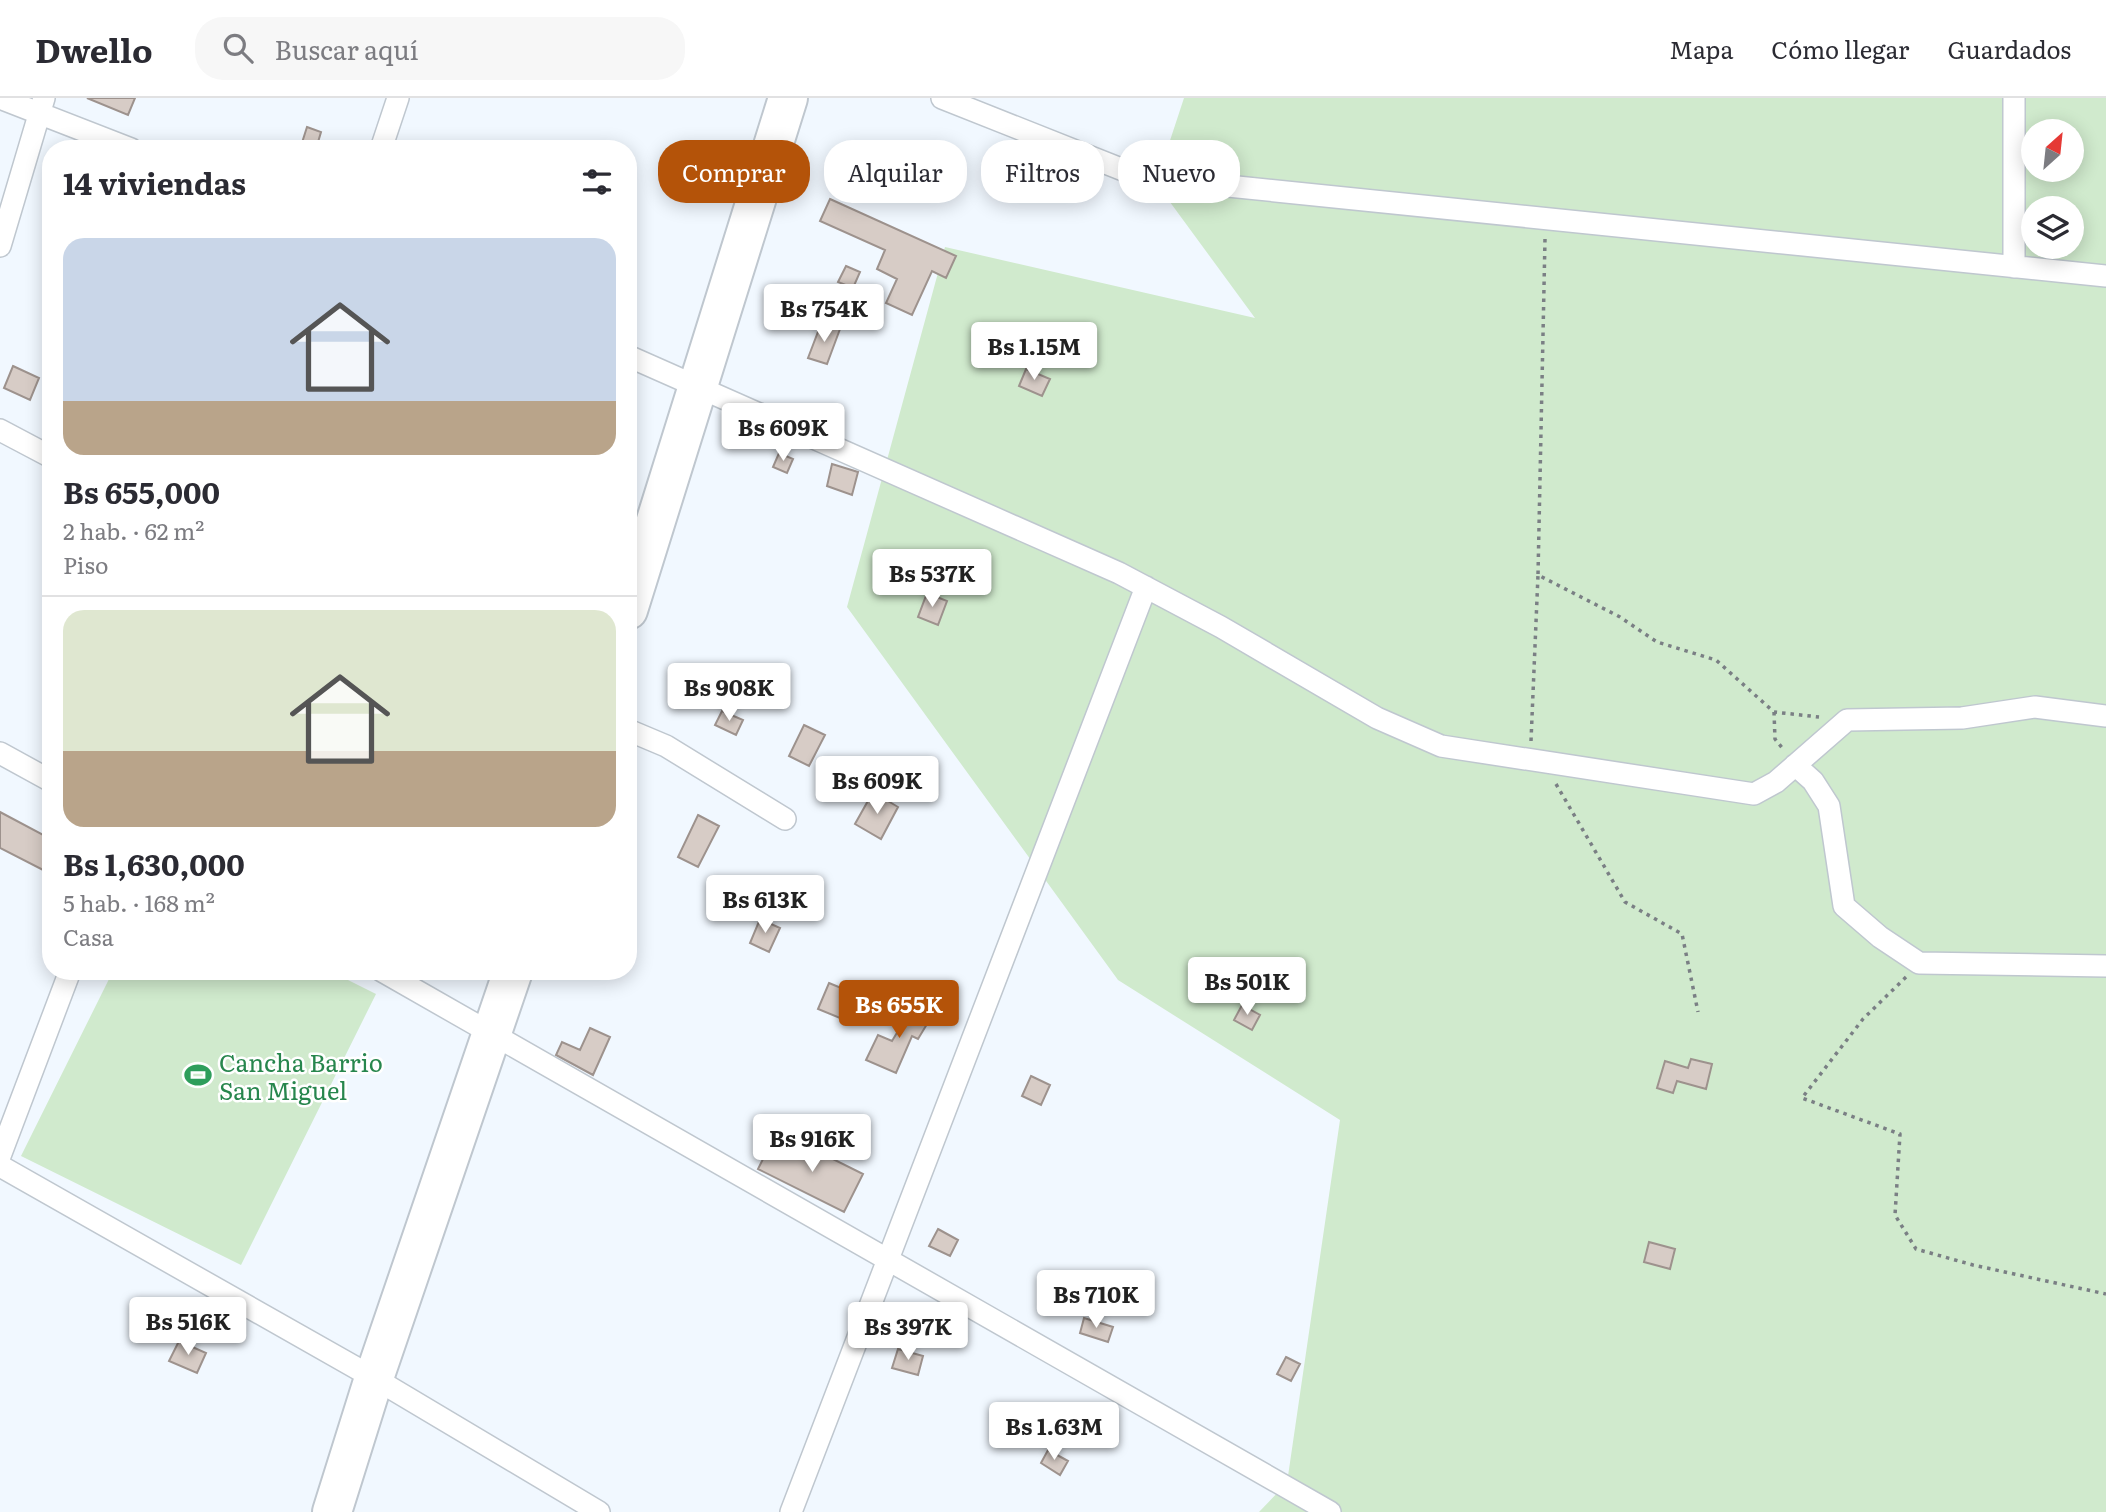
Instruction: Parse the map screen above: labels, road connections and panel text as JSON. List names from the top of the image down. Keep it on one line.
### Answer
{"places":{"sports":["Cancha Barrio San Miguel"]},"north":"top right","page":{"header":"Dwello","search":"Buscar aquí","nav":["Mapa","Cómo llegar","Guardados"],"chip":["Comprar","Alquilar","Filtros","Nuevo"],"heading":"14 viviendas","list":[{"name":"Bs 655,000","note":"2 hab. · 62 m² · Piso"},{"name":"Bs 1,630,000","note":"5 hab. · 168 m² · Casa"}],"price":["Bs 754K","Bs 1.15M","Bs 609K","Bs 537K","Bs 908K","Bs 609K","Bs 613K","Bs 501K","Bs 655K","Bs 916K","Bs 710K","Bs 516K","Bs 397K","Bs 1.63M"]}}
